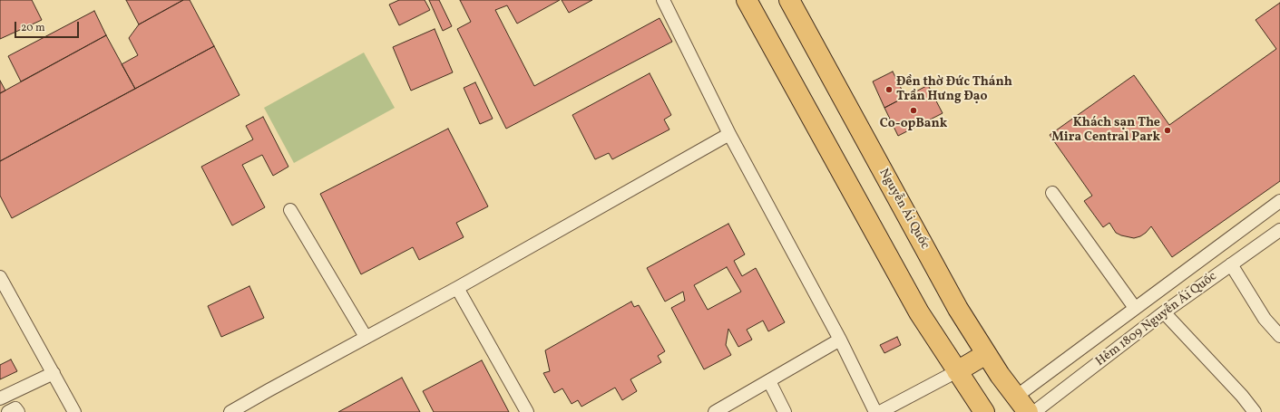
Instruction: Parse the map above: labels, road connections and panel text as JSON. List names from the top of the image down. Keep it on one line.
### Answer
{"streets":{"main road":["Nguyễn Ái Quốc"],"lane":["Hẻm 1809 Nguyễn Ái Quốc"]},"places":["Đền thờ Đức Thánh Trần Hưng Đạo","Co-opBank","Khách sạn The Mira Central Park"],"scale_bar":"20 m"}
